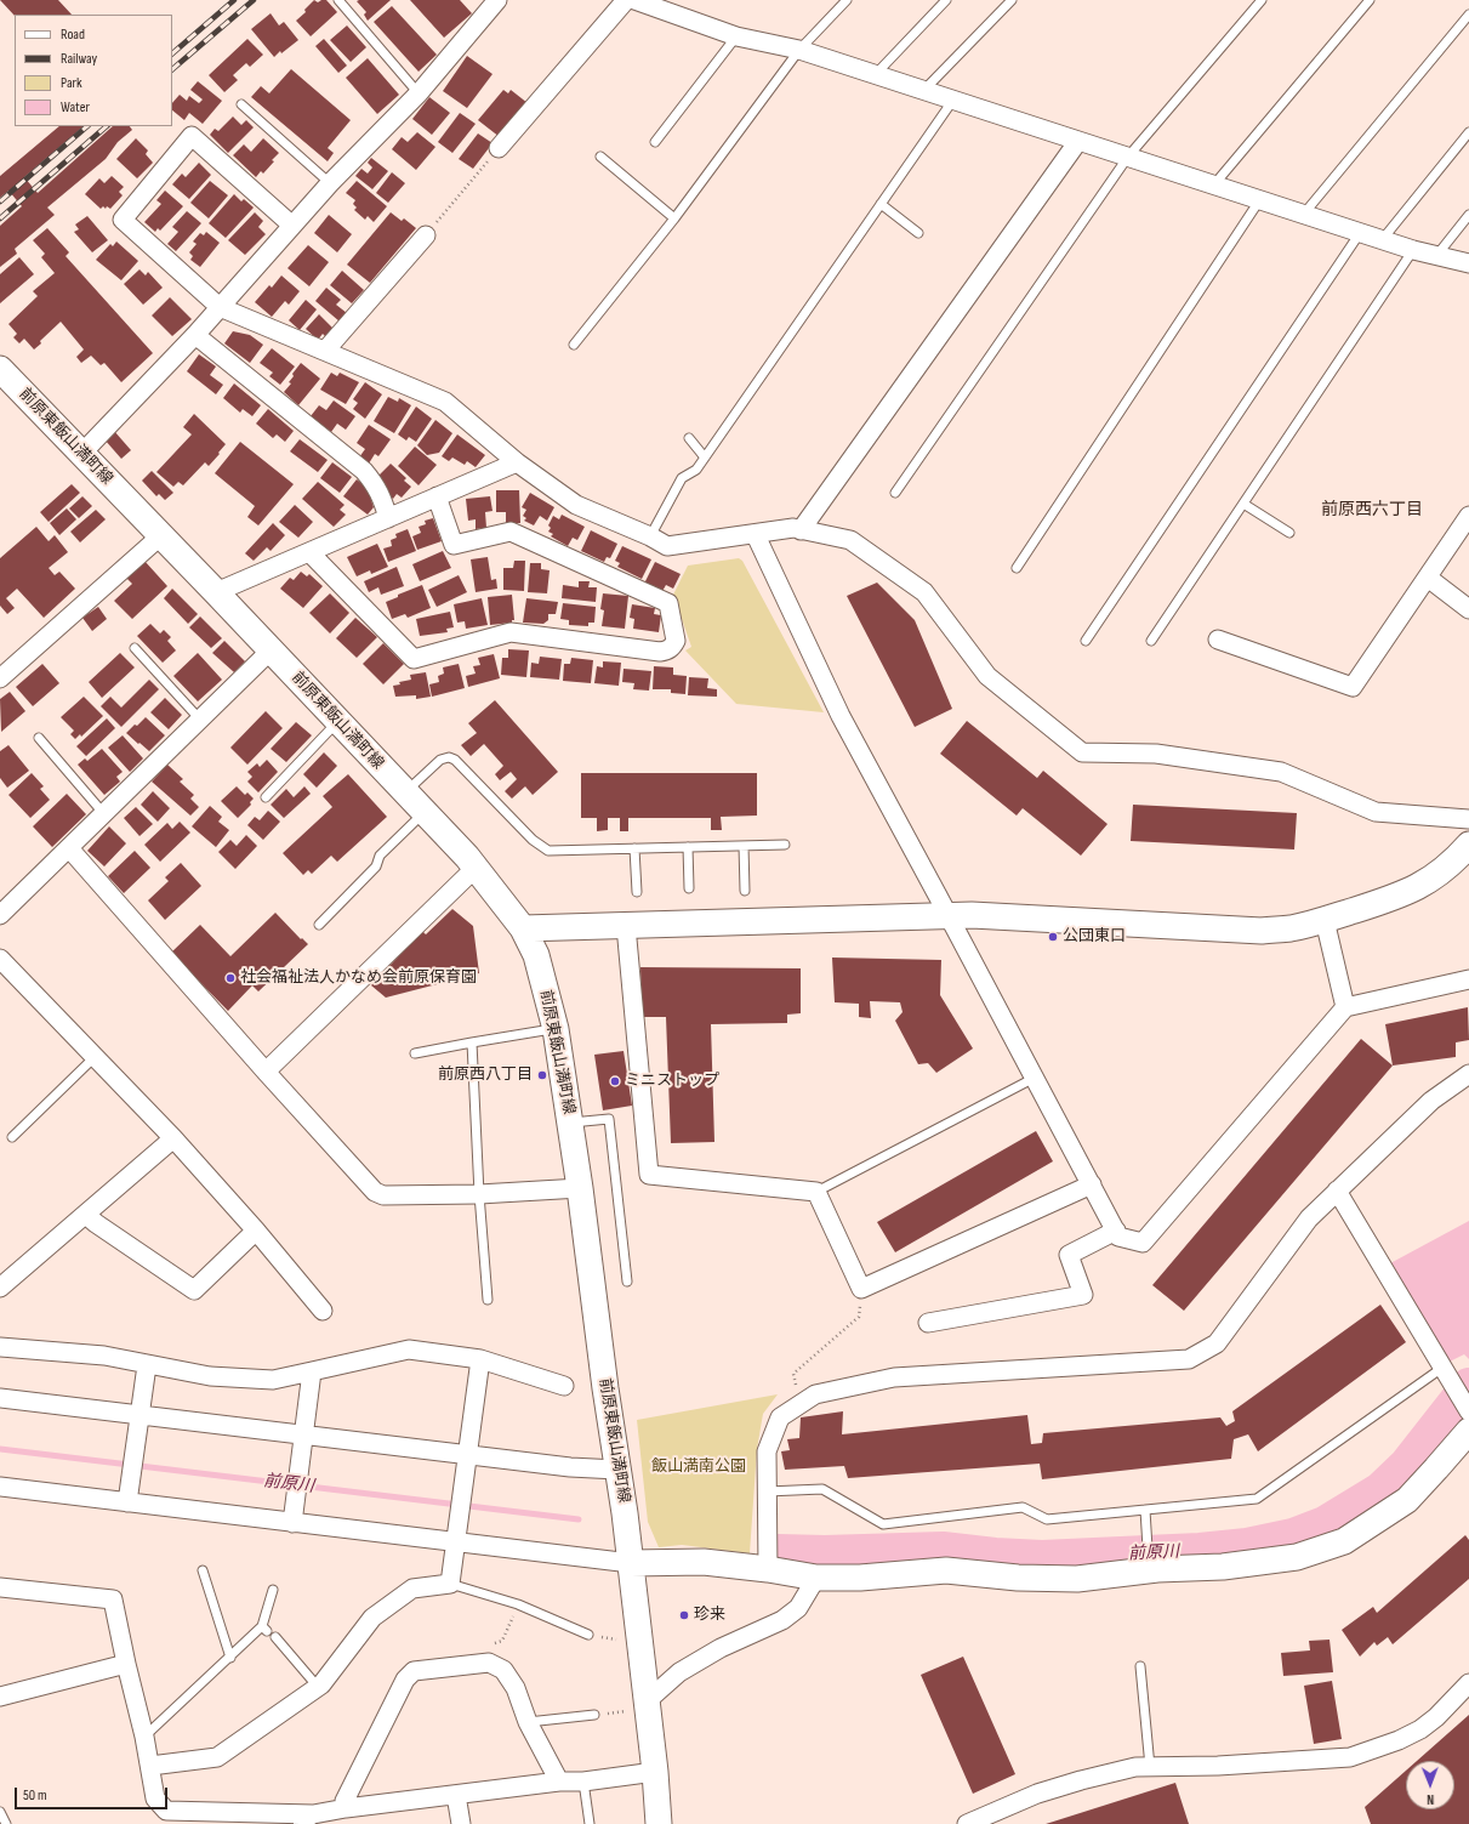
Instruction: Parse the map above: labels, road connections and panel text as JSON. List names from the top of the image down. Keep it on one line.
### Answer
{"streets":{"street":["前原東飯山満町線"]},"districts":["前原西六丁目"],"water":["前原川"],"parks":["飯山満南公園"],"places":["公団東口","社会福祉法人かなめ会前原保育園","前原西八丁目","ミニストップ","珍来"],"legend":["Road","Railway","Park","Water"],"scale_bar":"50 m","north":"bottom"}
